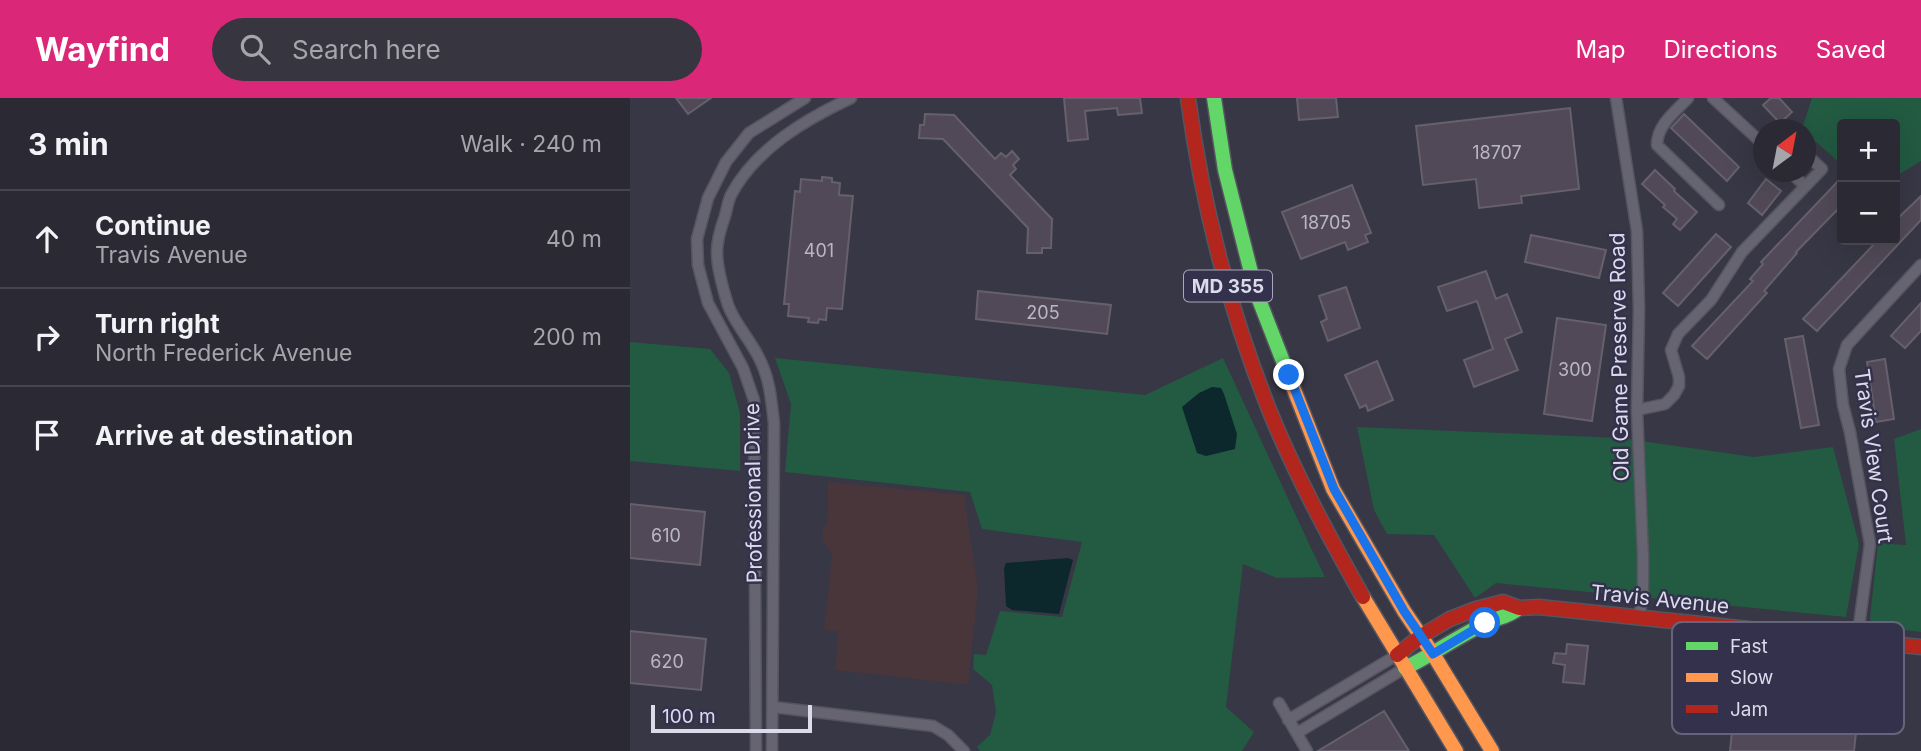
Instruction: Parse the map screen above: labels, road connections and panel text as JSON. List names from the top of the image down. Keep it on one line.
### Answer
{"streets":{"main road":["MD 355","Travis Avenue"],"street":["Old Game Preserve Road","Travis View Court","Professional Drive"]},"crossings":[["MD 355","Travis Avenue"],["Old Game Preserve Road","Travis Avenue"]],"house_numbers":["18707","18705","401","205","300","610","620"],"legend":["Fast","Slow","Jam"],"scale_bar":"100 m","north":"top right","page":{"header":"Wayfind","search":"Search here","nav":["Map","Directions","Saved"],"heading":["3 min","Walk · 240 m"],"map_buttons":["+","−"],"list":[["Continue","Travis Avenue","40 m"],["Turn right","North Frederick Avenue","200 m"],"Arrive at destination"],"scale":"100 m"}}
